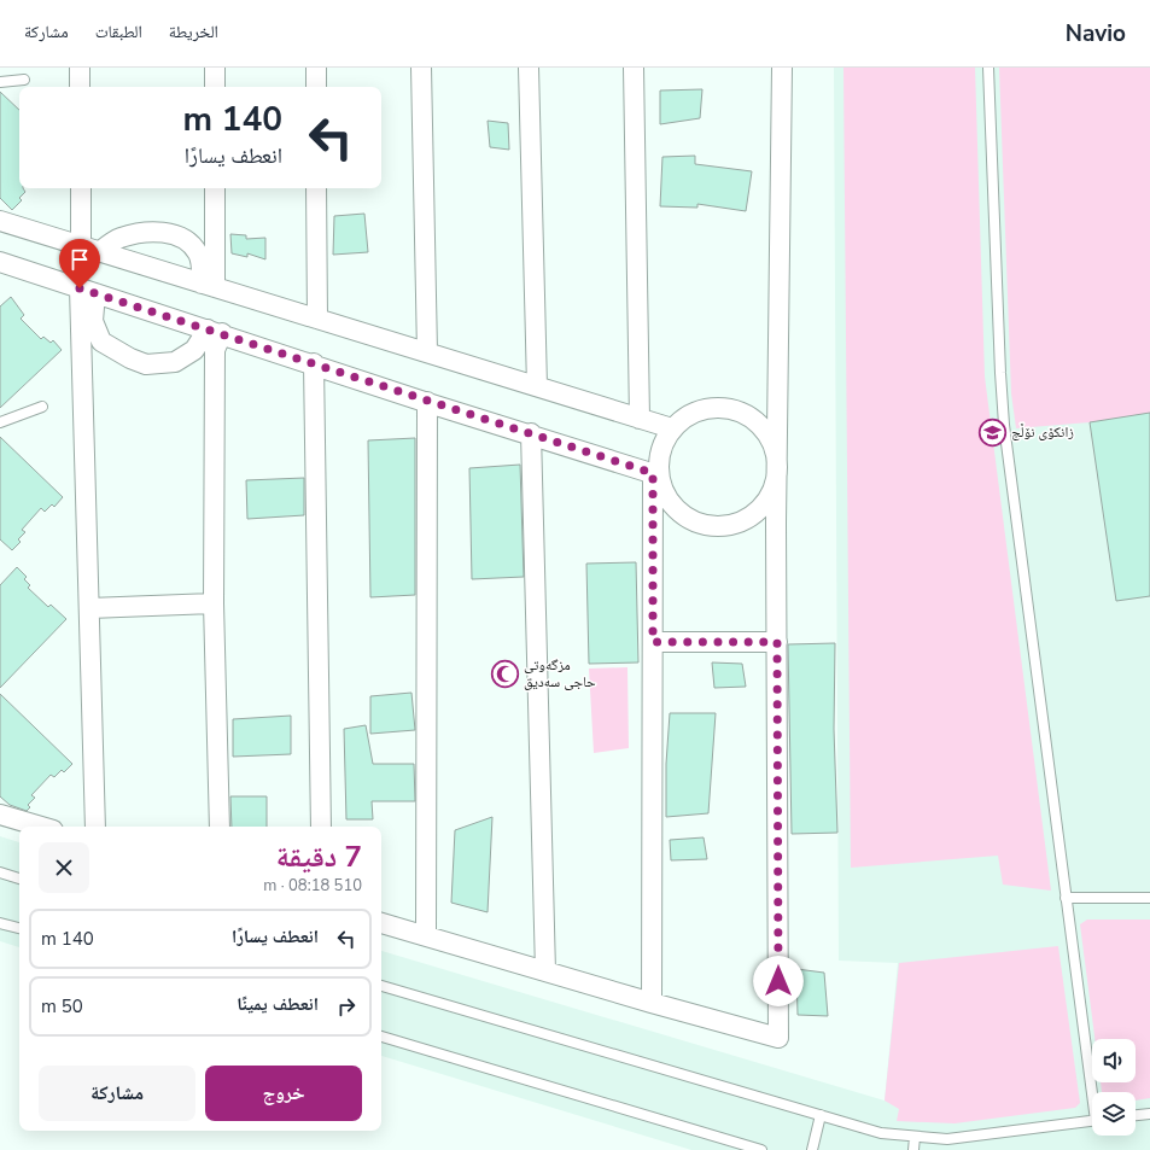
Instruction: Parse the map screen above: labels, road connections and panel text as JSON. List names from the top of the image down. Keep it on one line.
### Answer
{"places":{"school or university":["زانکۆی نۆڵج"],"mosque":["مزگەوتی حاجی سەدیق"]},"page":{"header":"Navio","nav":["الخريطة","الطبقات","مشاركة"],"turn":["140 m","انعطف يسارًا"],"heading":["7 دقيقة","510 m · 08:18"],"list":[{"name":"انعطف يسارًا","value":"140 m"},{"name":"انعطف يمينًا","value":"50 m"}],"buttons":["خروج","مشاركة"]}}
